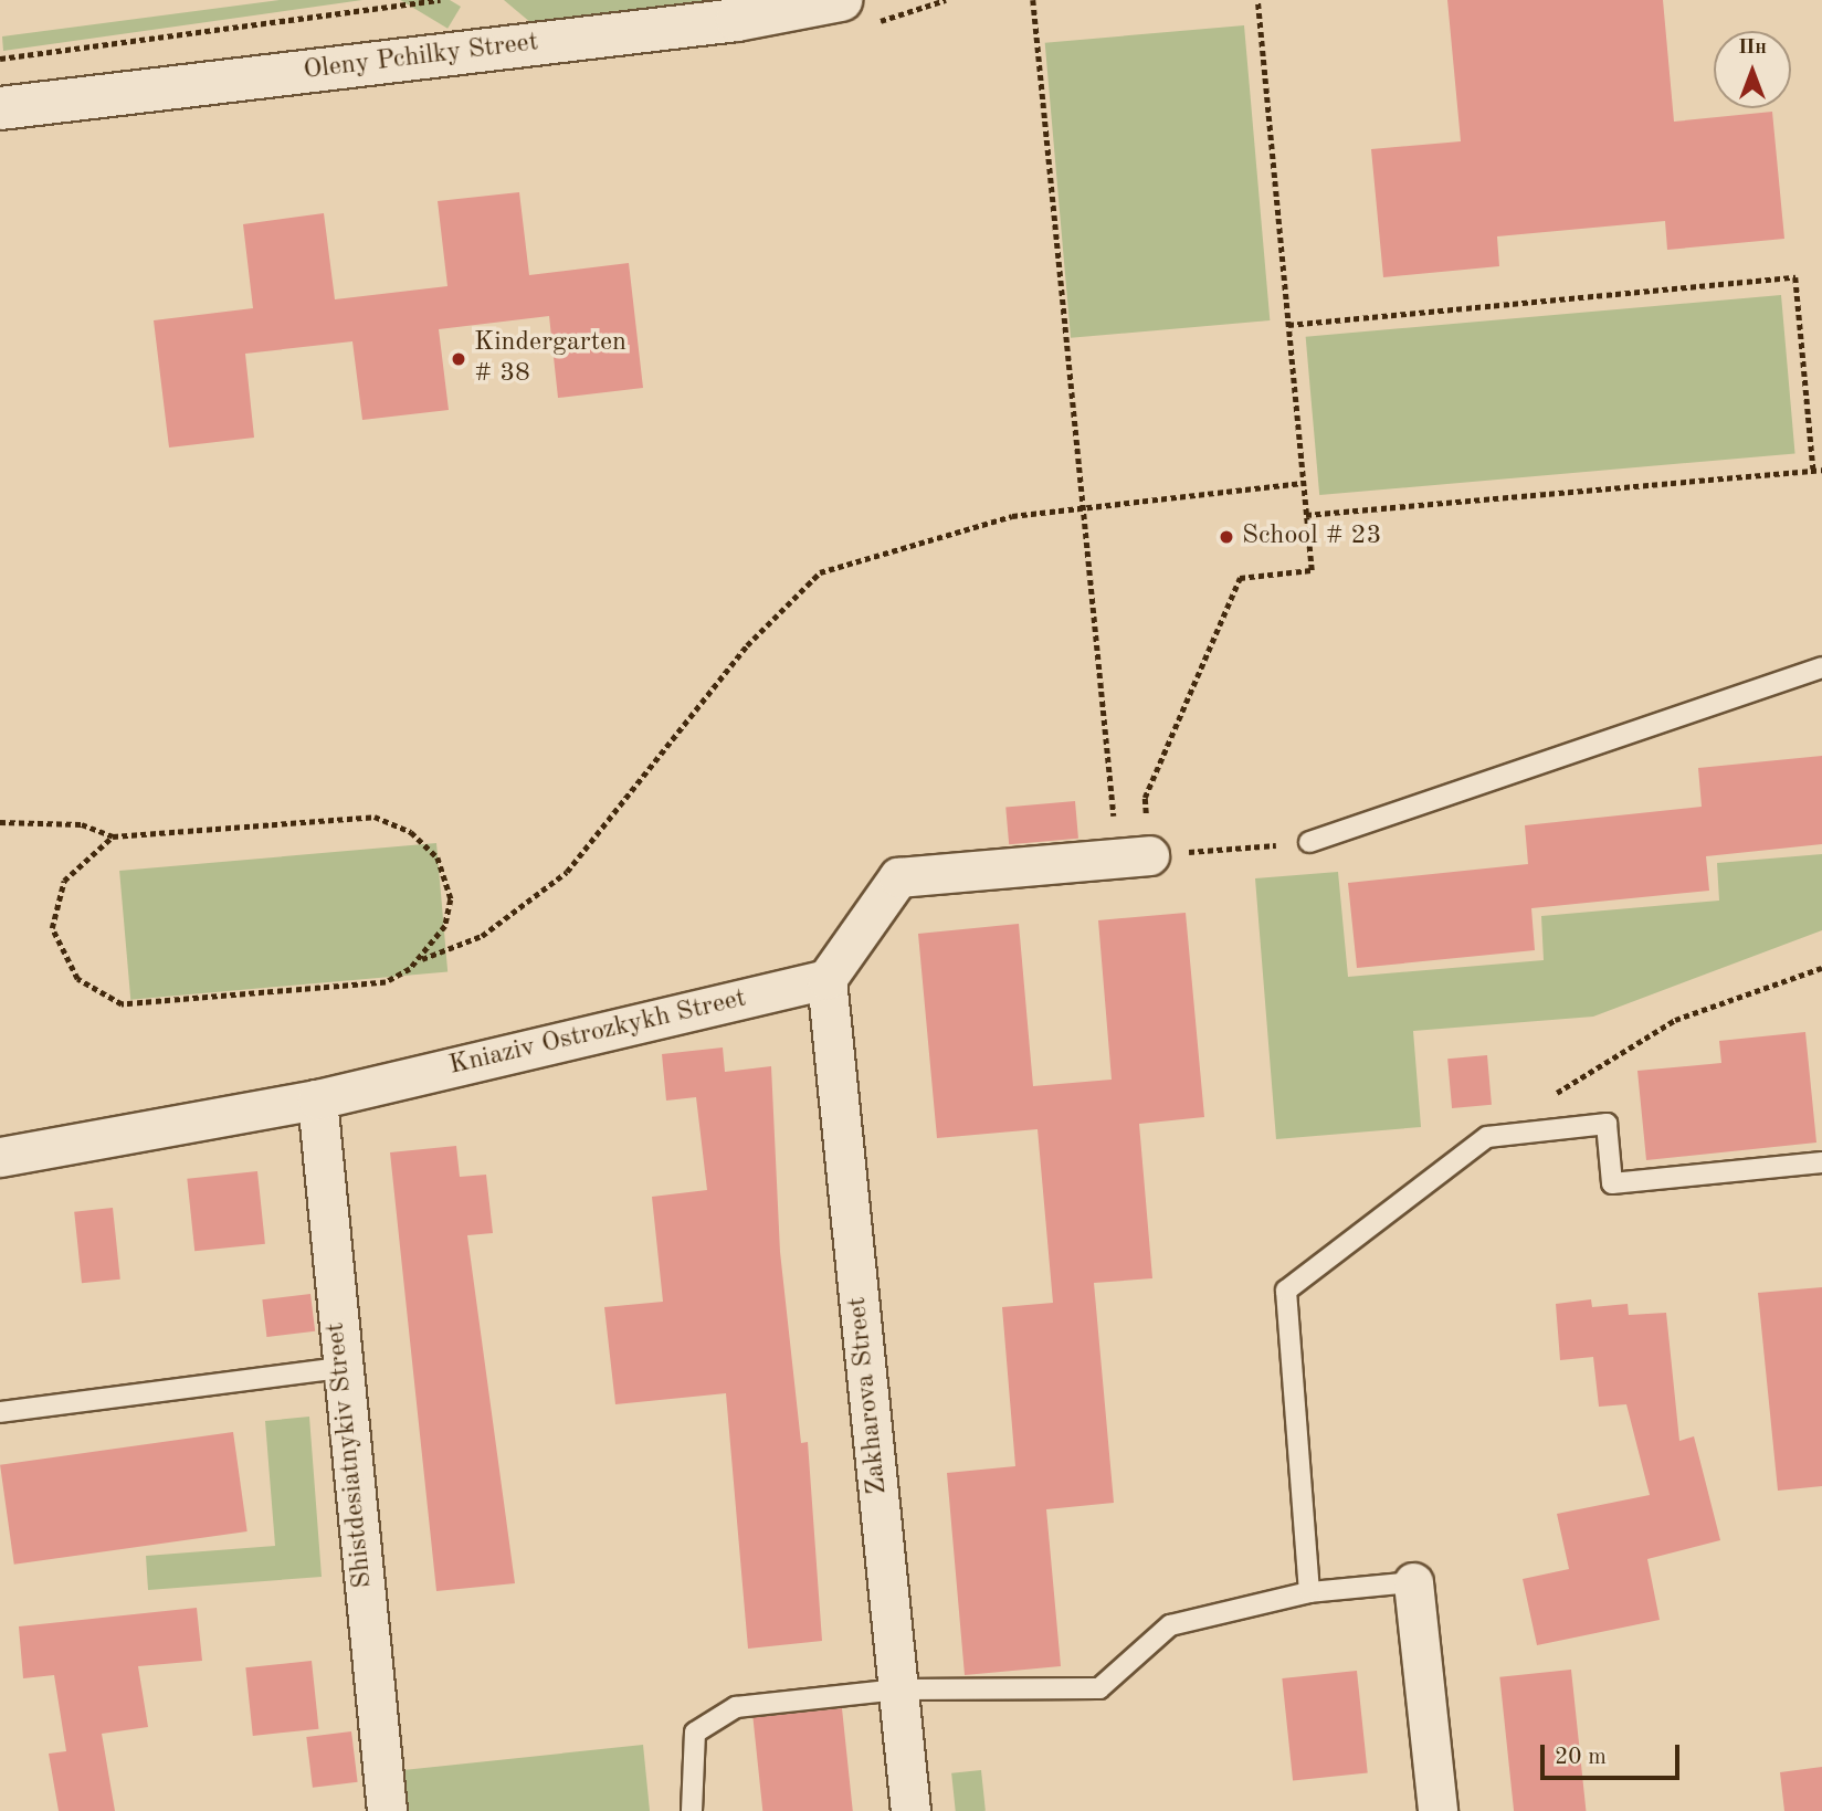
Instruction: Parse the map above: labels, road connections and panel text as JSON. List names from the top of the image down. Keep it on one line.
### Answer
{"streets":{"street":["Oleny Pchilky Street","Kniaziv Ostrozkykh Street","Zakharova Street","Shistdesiatnykiv Street"]},"crossings":[["Kniaziv Ostrozkykh Street","Zakharova Street"],["Kniaziv Ostrozkykh Street","Shistdesiatnykiv Street"]],"places":["Kindergarten # 38","School # 23"],"scale_bar":"20 m","north":"top"}
